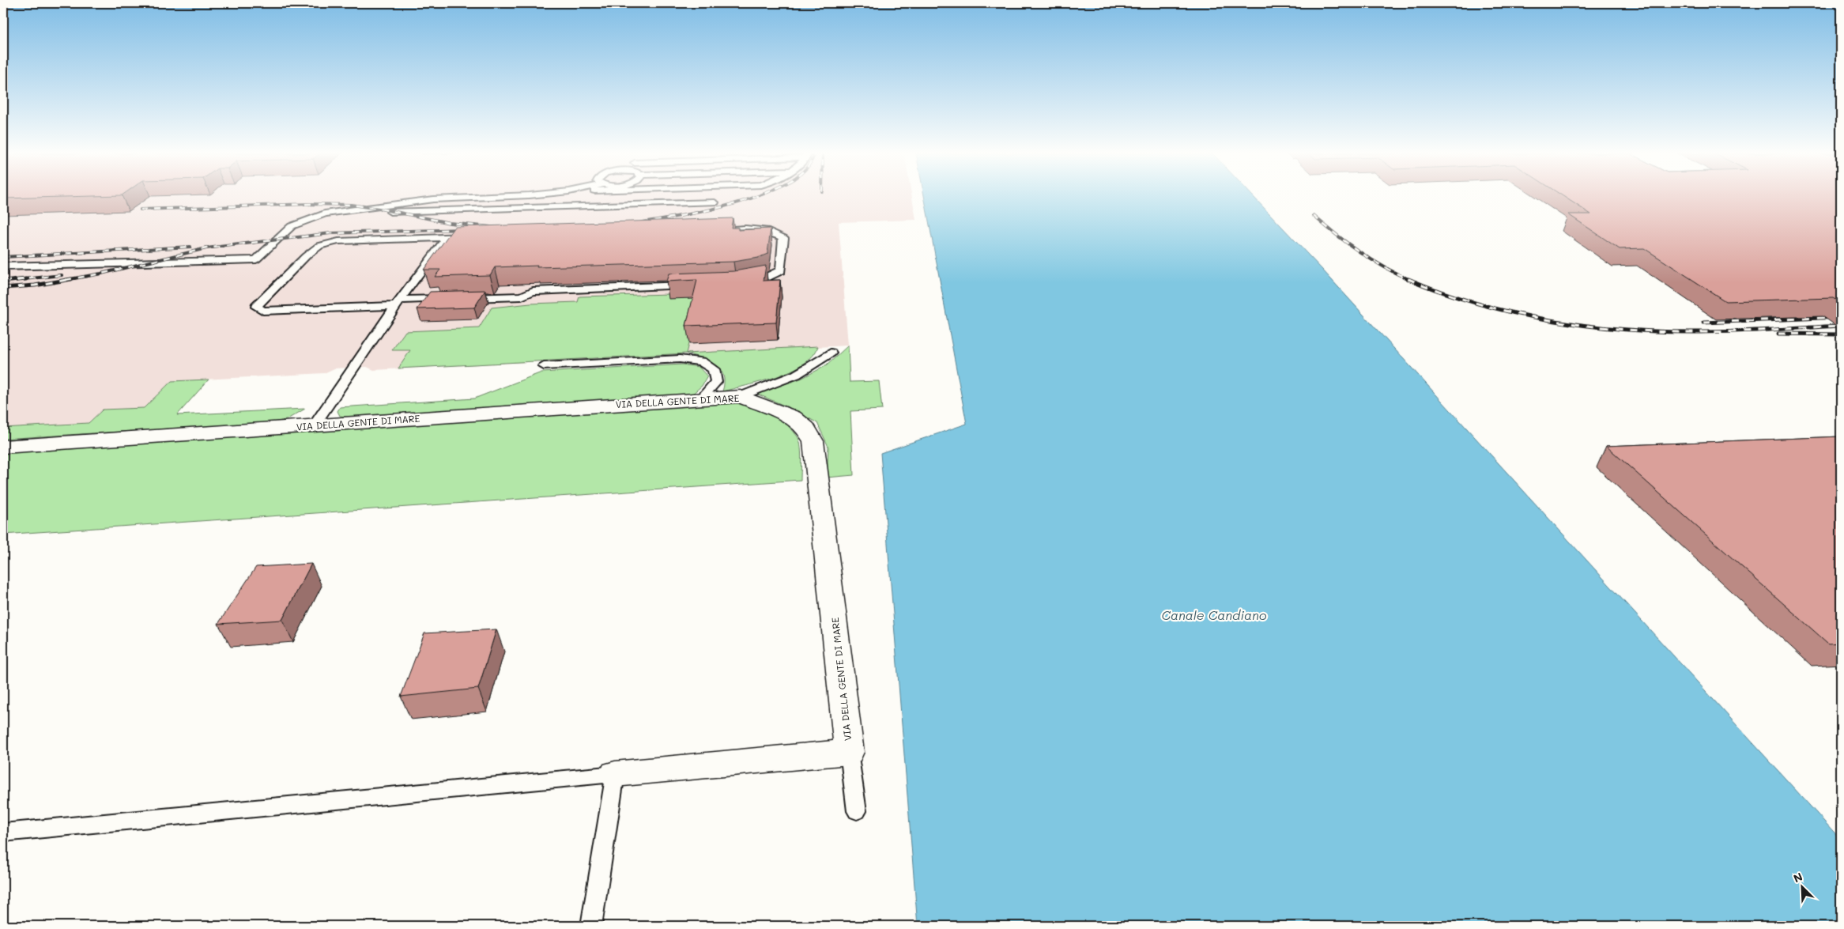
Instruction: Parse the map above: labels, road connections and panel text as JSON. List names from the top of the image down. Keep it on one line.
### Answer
{"streets":{"street":["VIA DELLA GENTE DI MARE"]},"water":["Canale Candiano"],"north":"top left"}
